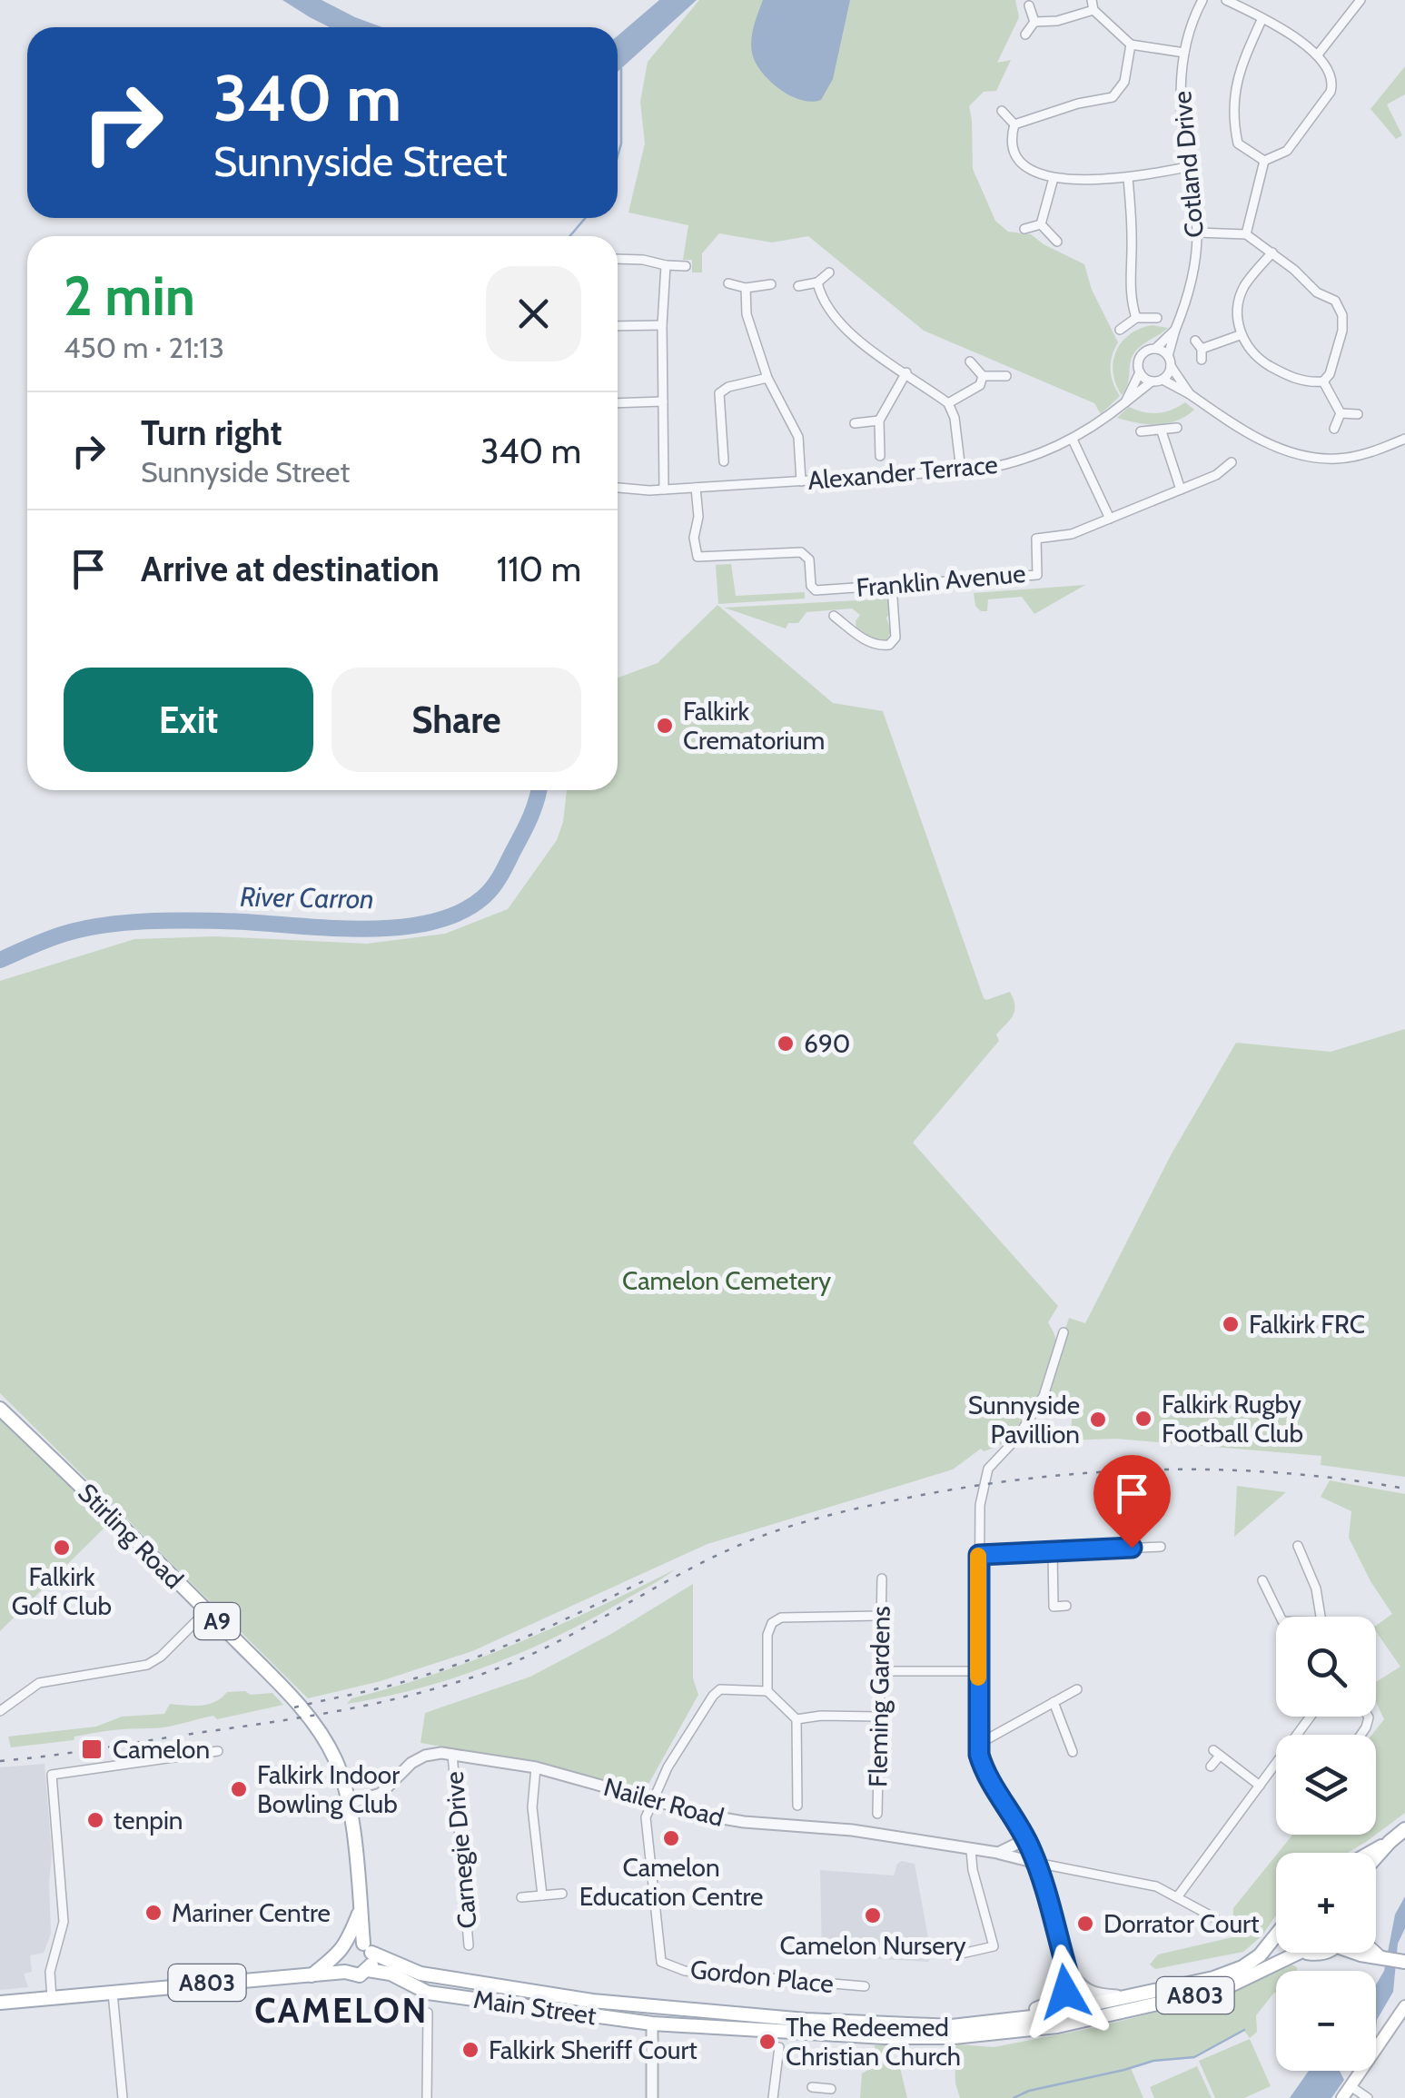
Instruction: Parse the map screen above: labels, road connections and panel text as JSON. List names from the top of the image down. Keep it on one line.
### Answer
{"streets":{"main road":["Stirling Road","A9","A803","Main Street"],"street":["Cotland Drive","Alexander Terrace","Franklin Avenue","Fleming Gardens","Nailer Road","Carnegie Drive","Gordon Place"]},"crossings":[["Cotland Drive","Alexander Terrace"],["Alexander Terrace","Franklin Avenue"],["Stirling Road","Nailer Road"],["Stirling Road","A803"],["Stirling Road","Main Street"],["Nailer Road","Carnegie Drive"],["Nailer Road","Gordon Place"],["A803","Main Street"]],"districts":["CAMELON"],"water":["River Carron"],"parks":["Camelon Cemetery"],"places":{"other":["Falkirk Crematorium","690","Falkirk FRC","Falkirk Rugby Football Club","Sunnyside Pavillion","Falkirk Golf Club","Falkirk Indoor Bowling Club","tenpin","Camelon Education Centre","Mariner Centre","Camelon Nursery","Dorrator Court","The Redeemed Christian Church","Falkirk Sheriff Court"],"transit":["Camelon"]},"page":{"turn":["340 m","Sunnyside Street"],"heading":["2 min","450 m · 21:13"],"list":[{"name":"Turn right","note":"Sunnyside Street","value":"340 m"},{"name":"Arrive at destination","value":"110 m"}],"buttons":["Exit","Share"],"map_buttons":["+","−"]}}
